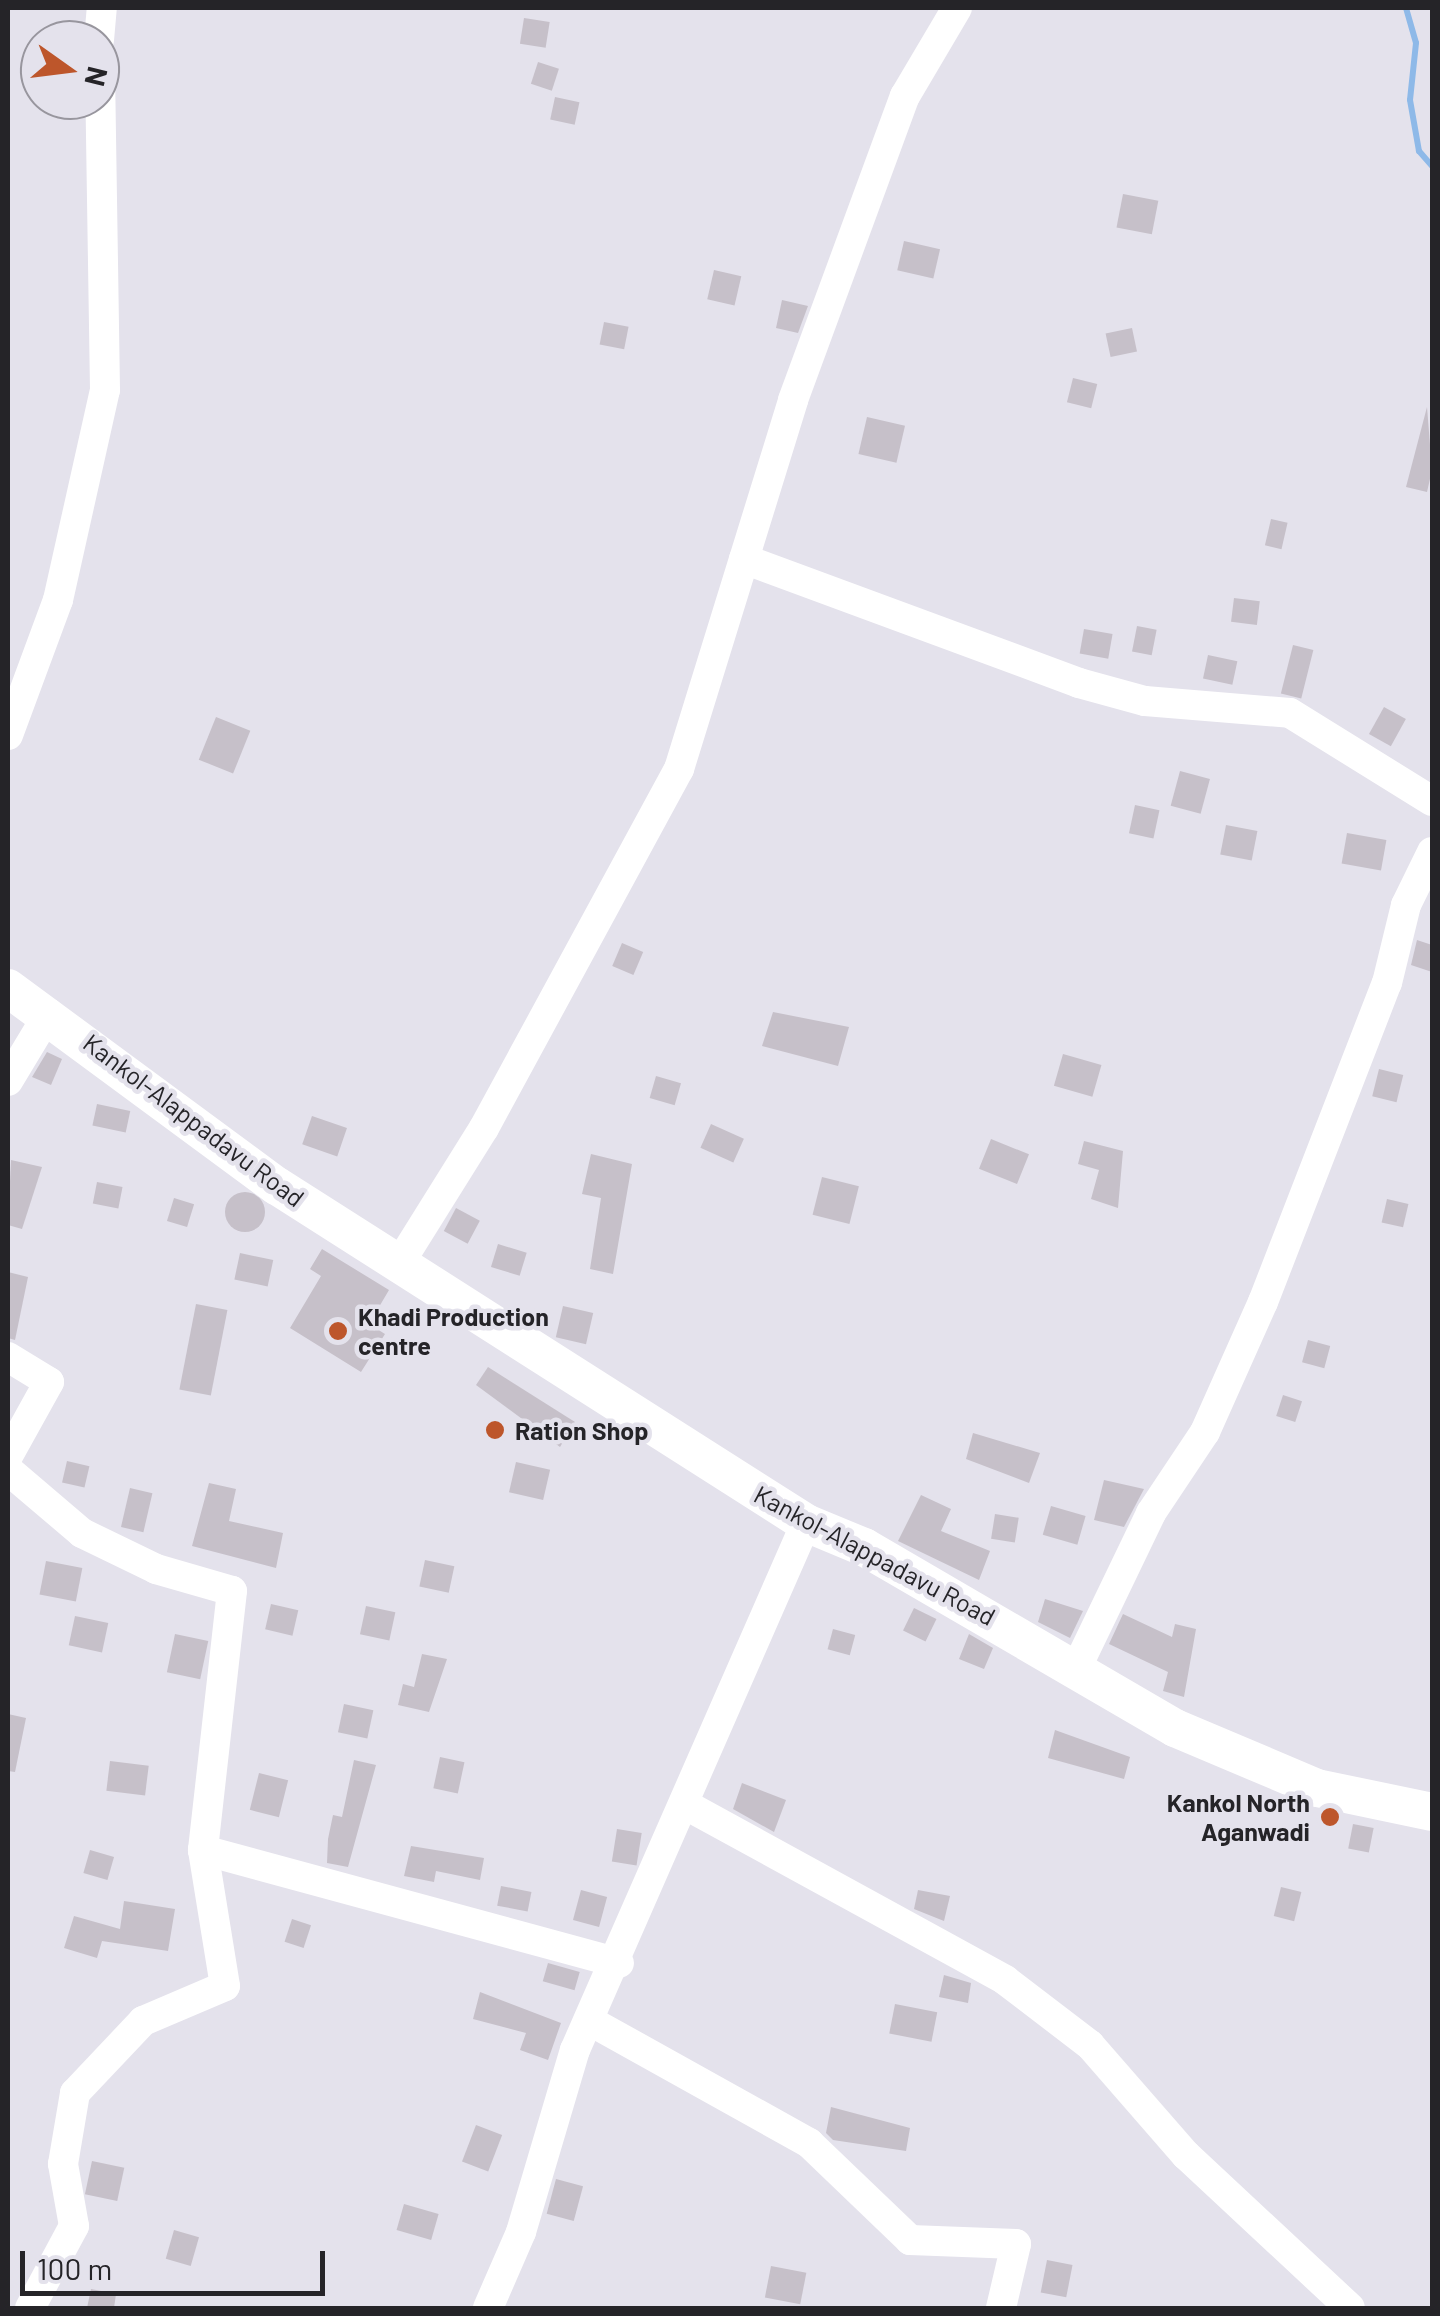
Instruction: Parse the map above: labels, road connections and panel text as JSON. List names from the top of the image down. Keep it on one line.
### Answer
{"streets":{"main road":["Kankol-Alappadavu Road"]},"places":["Khadi Production centre","Ration Shop","Kankol North Aganwadi"],"scale_bar":"100 m","north":"right"}
